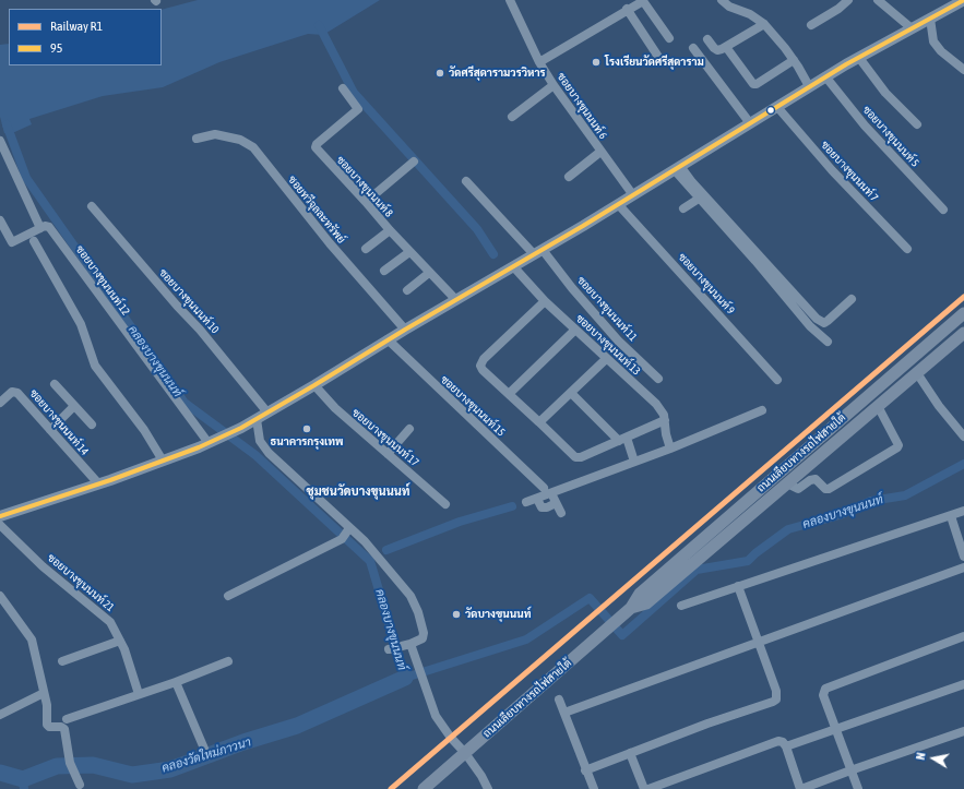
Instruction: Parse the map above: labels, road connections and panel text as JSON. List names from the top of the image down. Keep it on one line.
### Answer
{"streets":{"main road":["ถนนเลียบทางรถไฟสายใต้"],"street":["ซอยบางขุนนนท์ 6","ซอยบางขุนนนท์ 5","ซอยบางขุนนนท์ 7","ซอยบางขุนนนท์ 8","ซอยทวีจุลละทรัพย์","ซอยบางขุนนนท์ 12","ซอยบางขุนนนท์ 9","ซอยบางขุนนนท์ 10","ซอยบางขุนนนท์ 11","ซอยบางขุนนนท์ 13","ซอยบางขุนนนท์ 15","ซอยบางขุนนนท์ 14","ซอยบางขุนนนท์ 17","ซอยบางขุนนนท์ 21"]},"districts":["ชุมชนวัดบางขุนนนท์"],"water":["คลองบางขุนนนท์","คลองวัดใหม่ภาวนา"],"places":["โรงเรียนวัดศรีสุดาราม","วัดศรีสุดารามวรวิหาร","ธนาคารกรุงเทพ","วัดบางขุนนนท์"],"lines":["transit line 95","rail line R1"],"legend":["Railway R1","95"],"north":"left"}
